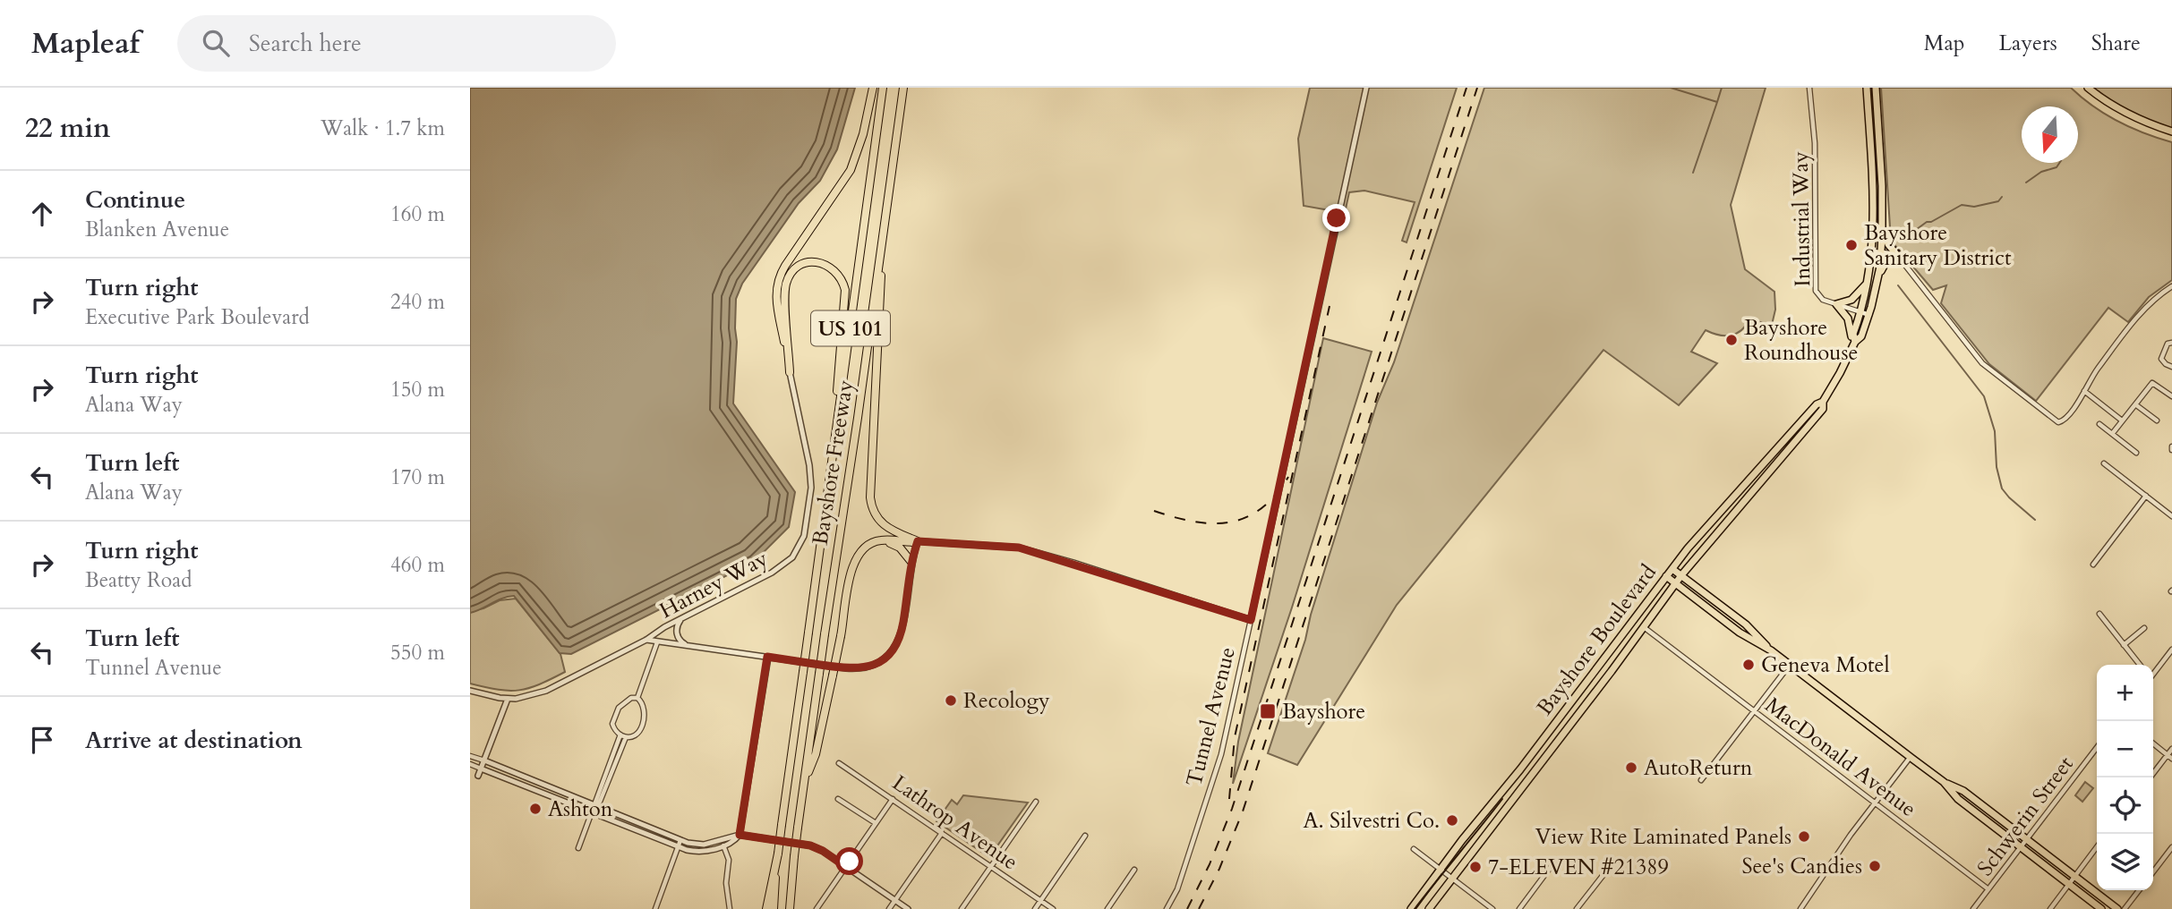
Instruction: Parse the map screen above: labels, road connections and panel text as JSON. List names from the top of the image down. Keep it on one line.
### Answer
{"streets":{"highway":["US 101","Bayshore Freeway"],"main road":["Bayshore Boulevard"],"street":["Industrial Way","Harney Way","Tunnel Avenue","MacDonald Avenue","Schwerin Street","Lathrop Avenue"]},"crossings":[["Industrial Way","Bayshore Boulevard"],["US 101","Bayshore Freeway"],["Bayshore Boulevard","MacDonald Avenue"],["MacDonald Avenue","Schwerin Street"]],"places":{"other":["Bayshore Sanitary District","Bayshore Roundhouse","Geneva Motel","Recology","AutoReturn","Ashton","A. Silvestri Co.","View Rite Laminated Panels","See's Candies","7-ELEVEN #21389"],"transit":["Bayshore"]},"north":"bottom","page":{"header":"Mapleaf","search":"Search here","nav":["Map","Layers","Share"],"heading":["22 min","Walk · 1.7 km"],"list":[["Continue","Blanken Avenue","160 m"],["Turn right","Executive Park Boulevard","240 m"],["Turn right","Alana Way","150 m"],["Turn left","Alana Way","170 m"],["Turn right","Beatty Road","460 m"],["Turn left","Tunnel Avenue","550 m"],"Arrive at destination"],"map_buttons":["+","−"]}}
